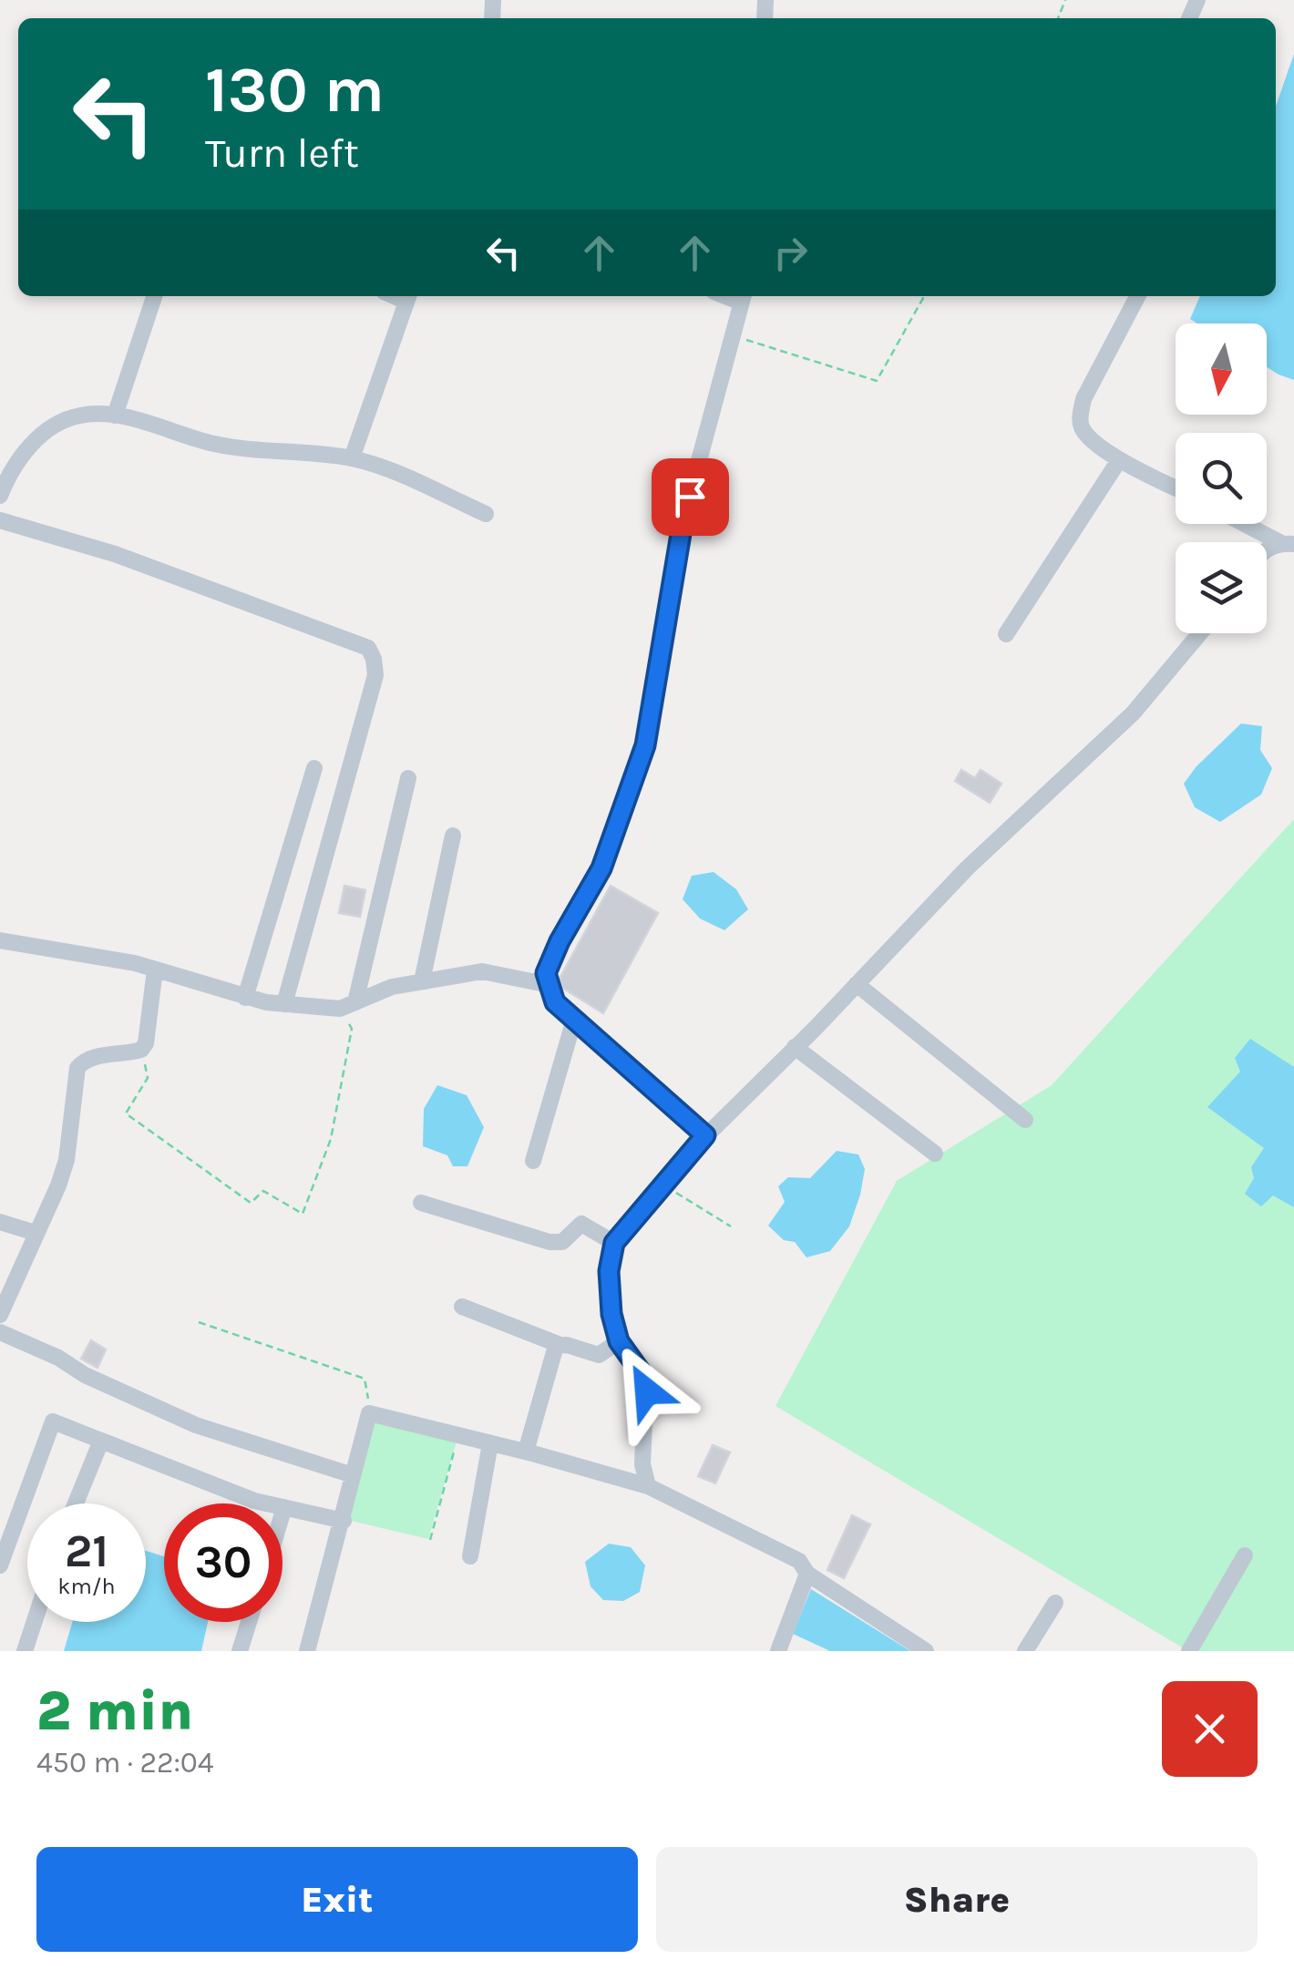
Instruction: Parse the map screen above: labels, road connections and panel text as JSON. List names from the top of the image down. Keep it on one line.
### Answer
{"north":"bottom","page":{"turn":["130 m","Turn left"],"speed":"21 km/h","limit":"30","heading":["2 min","450 m · 22:04"],"buttons":["Exit","Share"]}}
